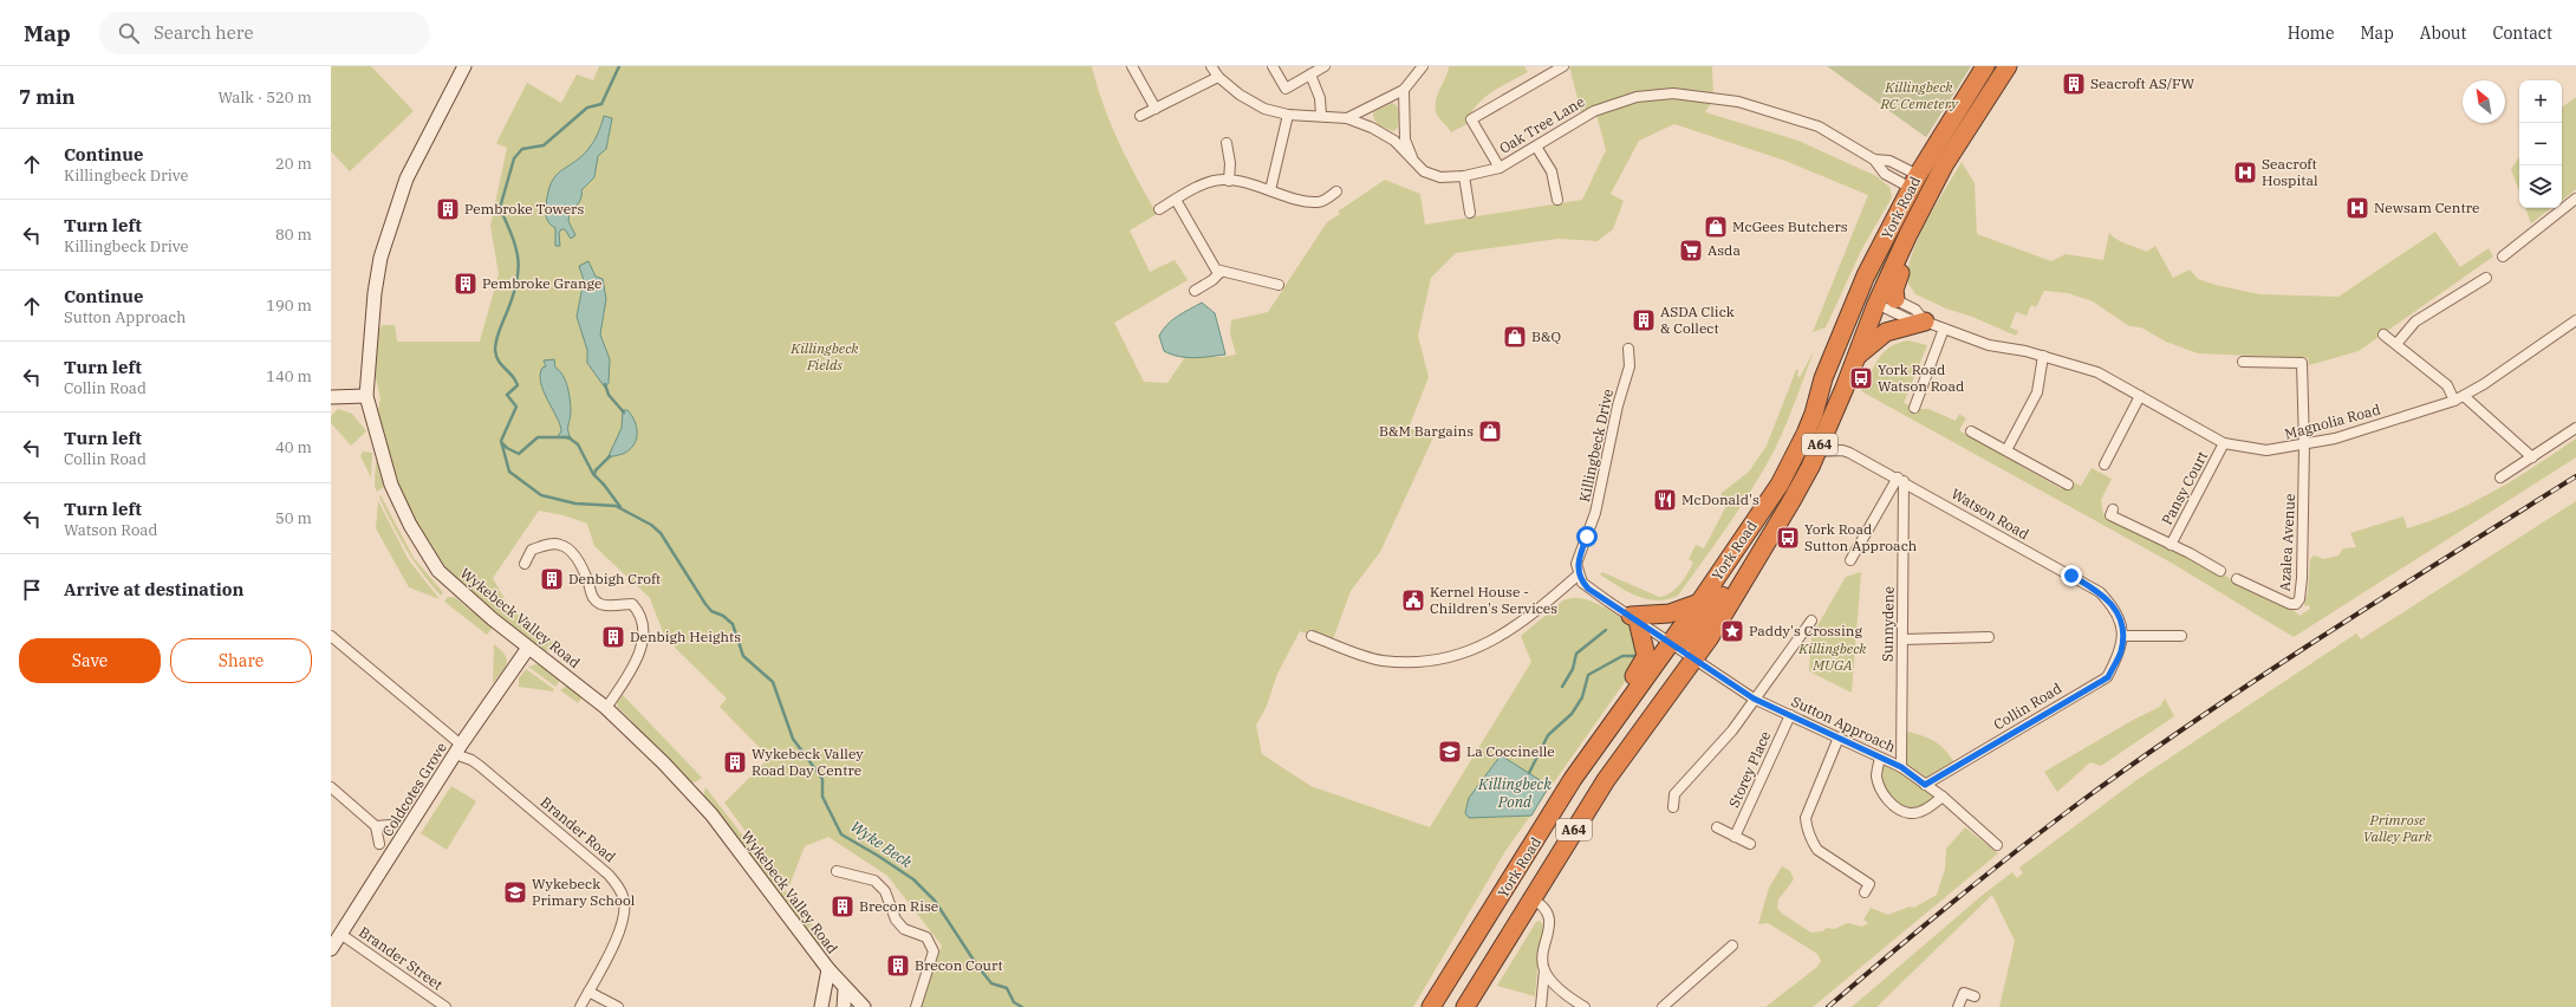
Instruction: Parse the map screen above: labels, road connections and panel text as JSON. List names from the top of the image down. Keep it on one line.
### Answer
{"streets":{"highway":["York Road","A64"],"street":["Oak Tree Lane","Magnolia Road","Killingbeck Drive","Pansy Court","Watson Road","Azalea Avenue","Wykebeck Valley Road","Sunnydene","Collin Road","Sutton Approach","Storey Place","Coldcotes Grove","Brander Road","Brander Street"]},"crossings":[["Oak Tree Lane","York Road"],["York Road","Magnolia Road"],["York Road","Watson Road"],["York Road","Sutton Approach"],["Magnolia Road","Pansy Court"],["Magnolia Road","Azalea Avenue"],["Watson Road","Sunnydene"],["Watson Road","Collin Road"],["Wykebeck Valley Road","Coldcotes Grove"],["Sunnydene","Sutton Approach"],["Collin Road","Sutton Approach"],["Sutton Approach","Storey Place"],["Coldcotes Grove","Brander Road"],["Coldcotes Grove","Brander Street"]],"water":["Killingbeck Pond","Wyke Beck"],"parks":["Killingbeck RC Cemetery","Killingbeck Fields","Killingbeck MUGA","Primrose Valley Park"],"places":{"building":["Seacroft AS/FW","Pembroke Towers","Pembroke Grange","ASDA Click & Collect","Denbigh Croft","Denbigh Heights","Wykebeck Valley Road Day Centre","Brecon Rise","Brecon Court"],"hospital":["Seacroft Hospital","Newsam Centre"],"shop":["McGees Butchers","B&Q","B&M Bargains"],"supermarket":["Asda"],"bus stop":["York Road Watson Road","York Road Sutton Approach"],"restaurant":["McDonald's"],"public building":["Kernel House - Children's Services"],"place":["Paddy's Crossing"],"school or university":["La Coccinelle","Wykebeck Primary School"]},"north":"top left","page":{"header":"Map","search":"Search here","nav":["Home","Map","About","Contact"],"heading":["7 min","Walk · 520 m"],"map_buttons":["+","−"],"list":[["Continue","Killingbeck Drive","20 m"],["Turn left","Killingbeck Drive","80 m"],["Continue","Sutton Approach","190 m"],["Turn left","Collin Road","140 m"],["Turn left","Collin Road","40 m"],["Turn left","Watson Road","50 m"],"Arrive at destination"],"buttons":["Save","Share"]}}
